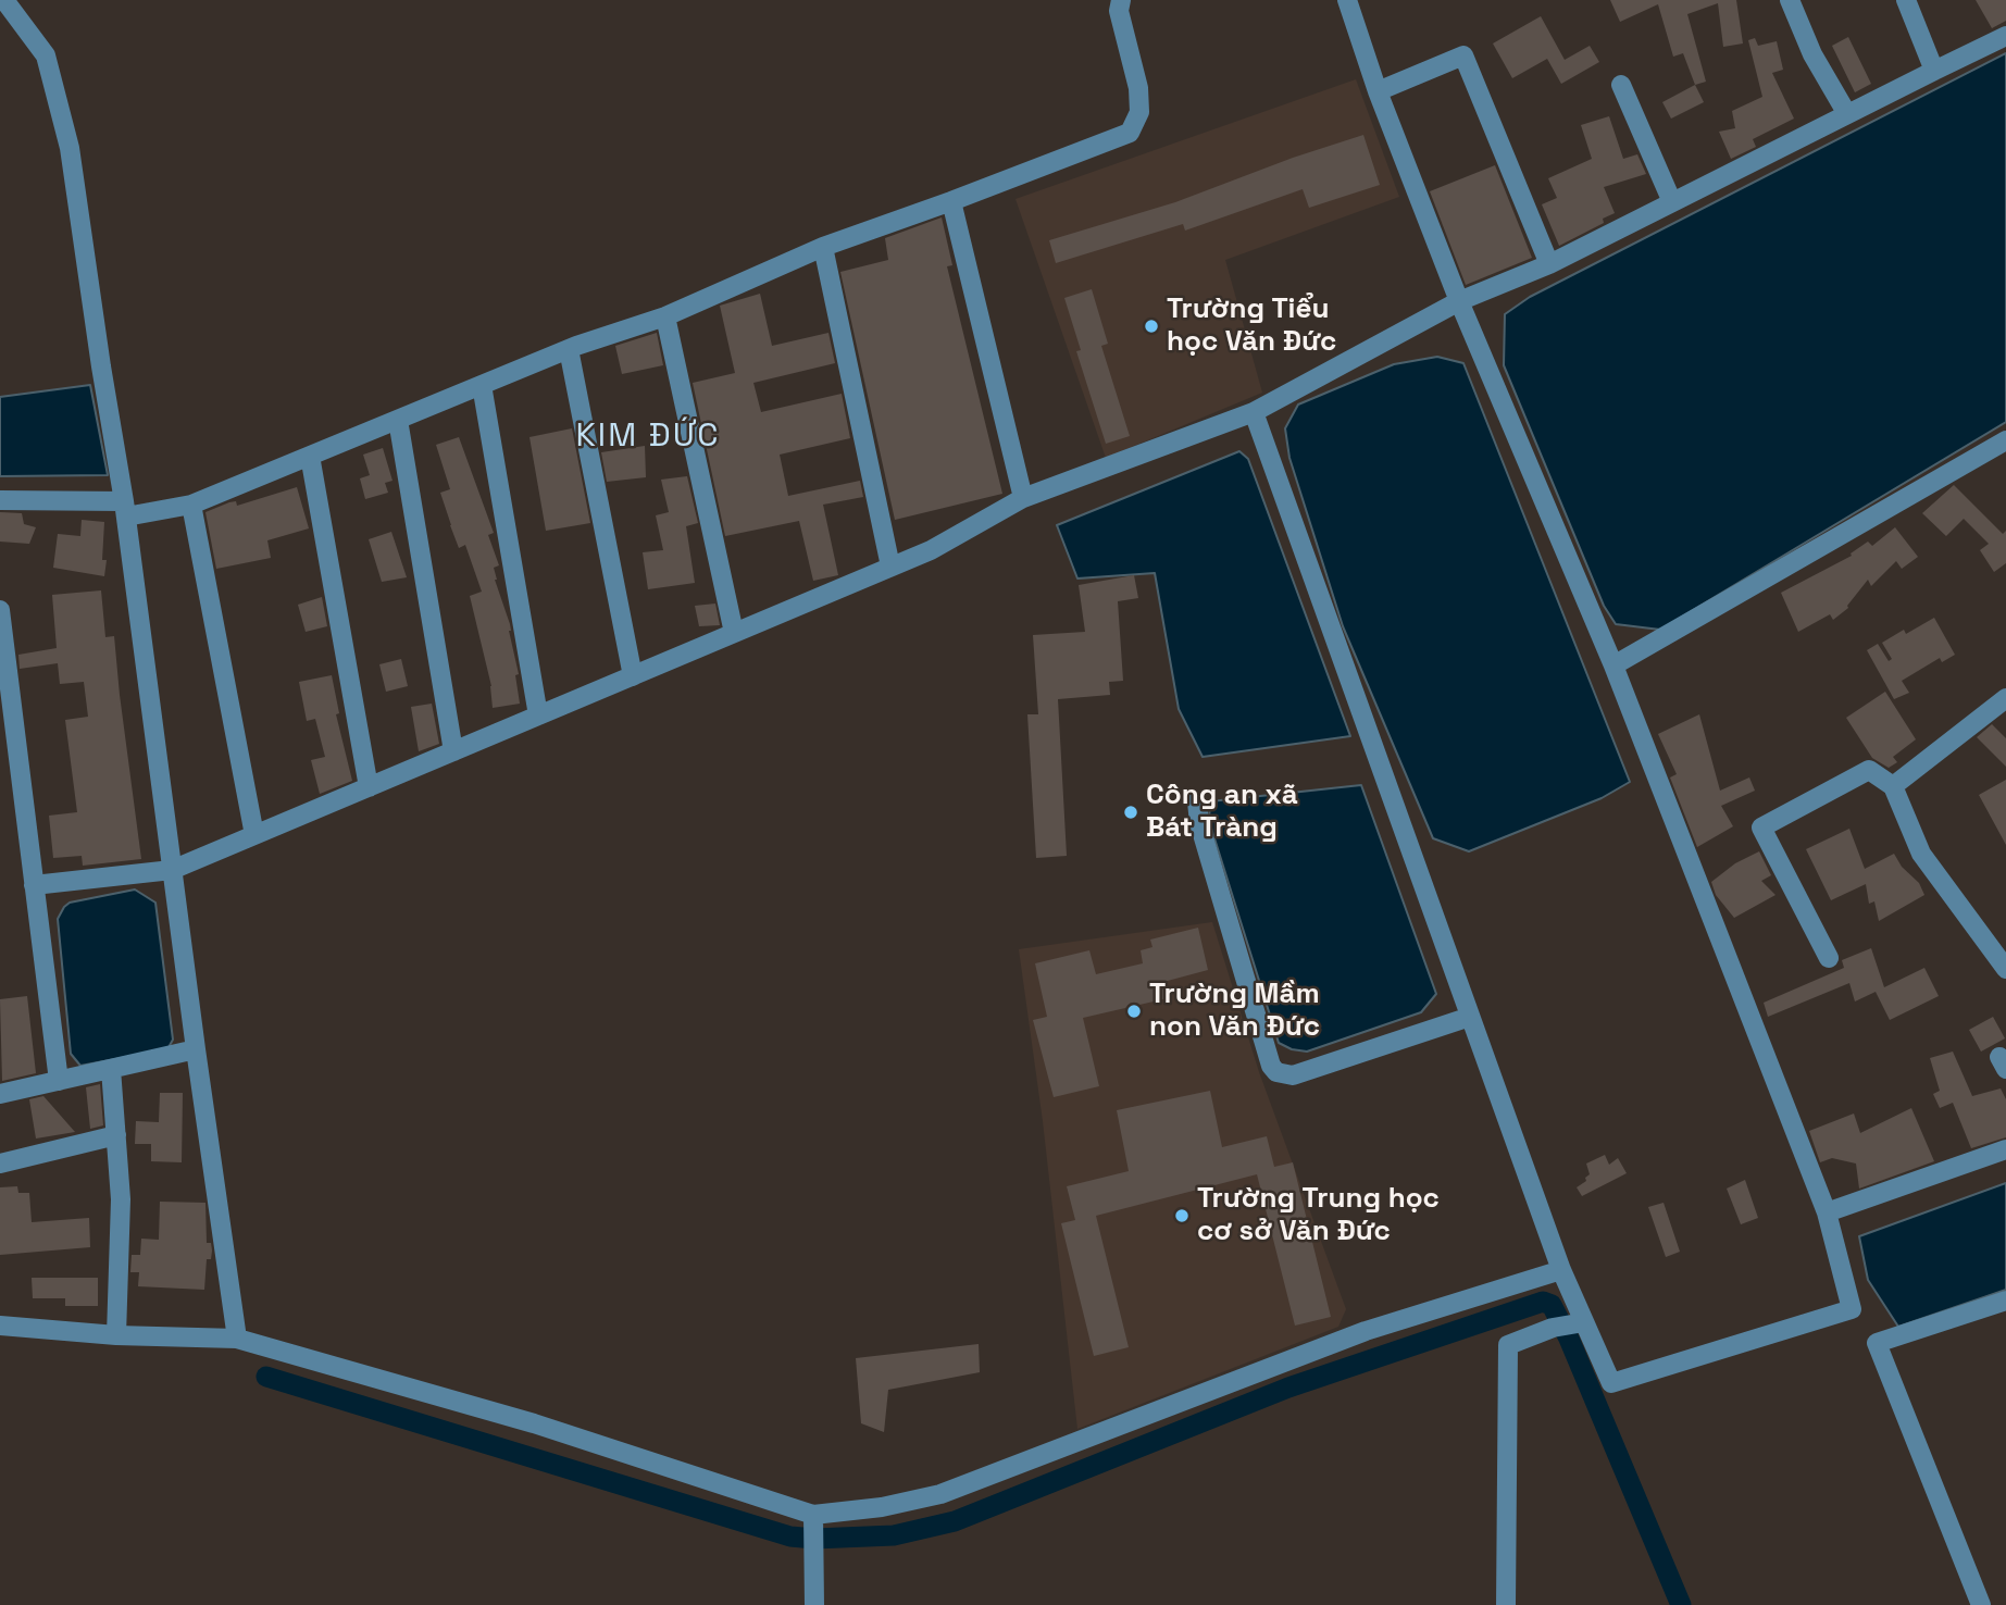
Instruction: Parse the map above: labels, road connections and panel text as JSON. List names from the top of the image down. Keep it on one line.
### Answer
{"districts":["KIM ĐỨC"],"places":["Trường Tiểu học Văn Đức","Công an xã Bát Tràng","Trường Mầm non Văn Đức","Trường Trung học cơ sở Văn Đức"]}
